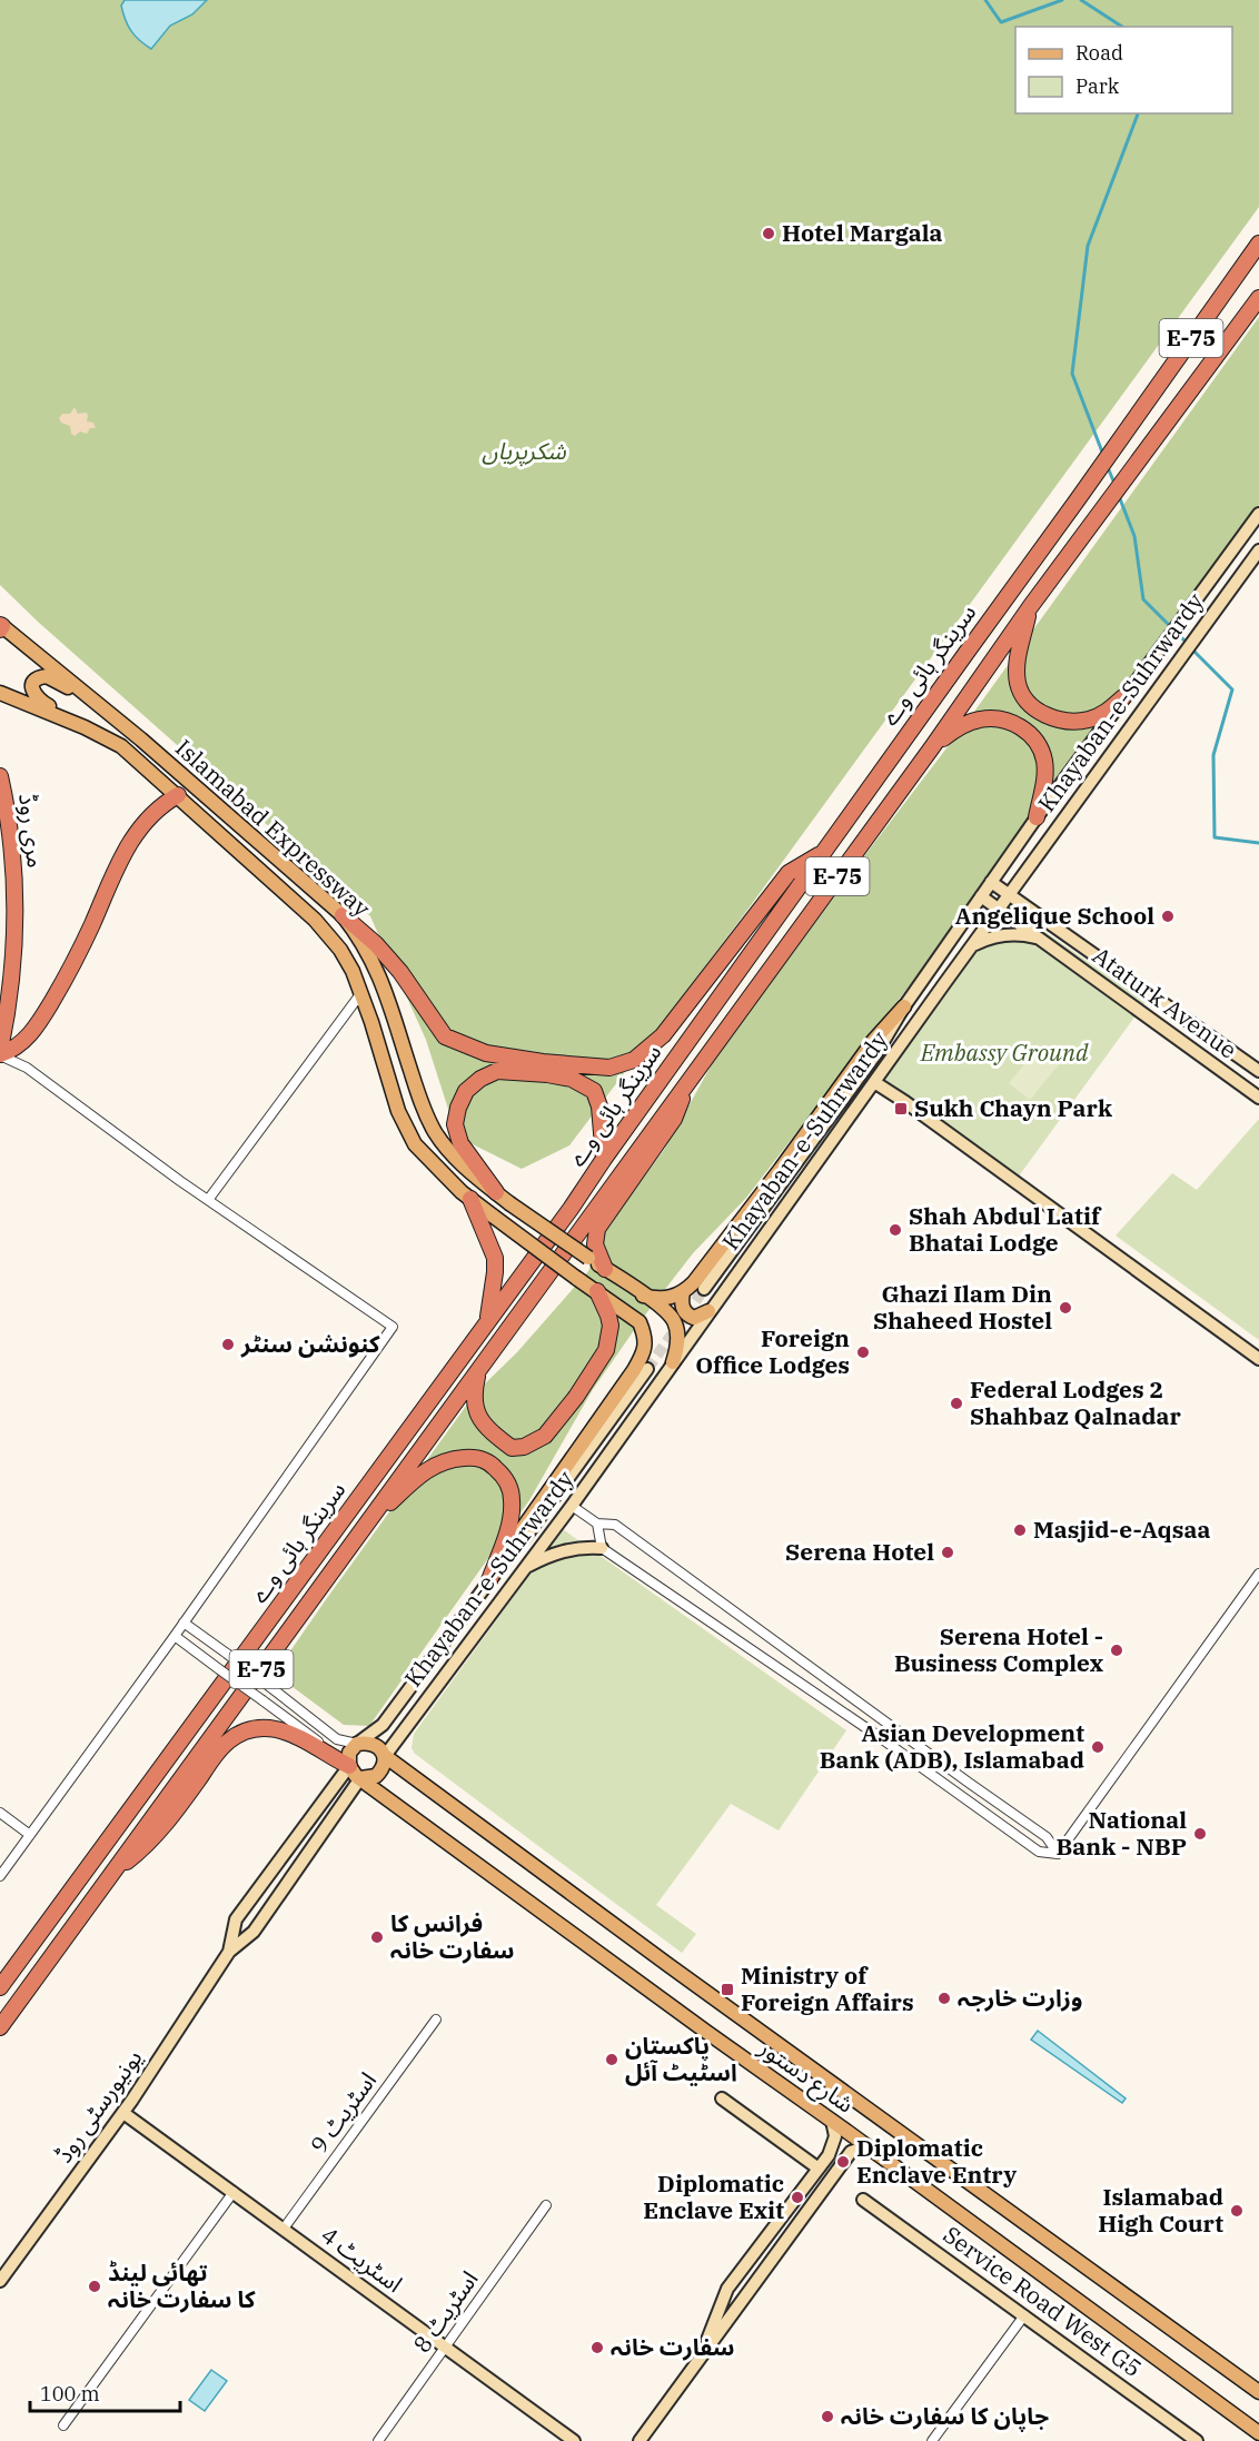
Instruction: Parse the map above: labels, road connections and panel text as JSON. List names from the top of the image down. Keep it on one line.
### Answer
{"streets":{"highway":["E-75","سرینگر ہائی وے","مری روڈ"],"main road":["Khayaban-e-Suhrwardy","Islamabad Expressway","شارع دستور"],"street":["Ataturk Avenue","یونیورسٹی روڈ","اسٹریٹ 9","اسٹریٹ 4","Service Road West G5","اسٹریٹ 8"]},"crossings":[["Khayaban-e-Suhrwardy","Islamabad Expressway"],["Khayaban-e-Suhrwardy","Ataturk Avenue"],["Khayaban-e-Suhrwardy","شارع دستور"],["Khayaban-e-Suhrwardy","یونیورسٹی روڈ"],["شارع دستور","یونیورسٹی روڈ"],["یونیورسٹی روڈ","اسٹریٹ 4"],["اسٹریٹ 9","اسٹریٹ 4"],["اسٹریٹ 4","اسٹریٹ 8"]],"parks":["شکرپریاں","Embassy Ground"],"places":{"other":["Hotel Margala","Angelique School","Shah Abdul Latif Bhatai Lodge","Ghazi Ilam Din Shaheed Hostel","کنونشن سنٹر","Foreign Office Lodges","Federal Lodges 2 Shahbaz Qalnadar","Masjid-e-Aqsaa","Serena Hotel","Serena Hotel - Business Complex","Asian Development Bank (ADB), Islamabad","National Bank - NBP","فرانس کا سفارت خانہ","وزارت خارجہ","پاکستان اسٹیٹ آئل","Diplomatic Enclave Entry","Diplomatic Enclave Exit","Islamabad High Court","تھائی لینڈ کا سفارت خانہ","سفارت خانہ","جاپان کا سفارت خانہ"],"transit":["Sukh Chayn Park","Ministry of Foreign Affairs"]},"legend":["Road","Park"],"scale_bar":"100 m"}
